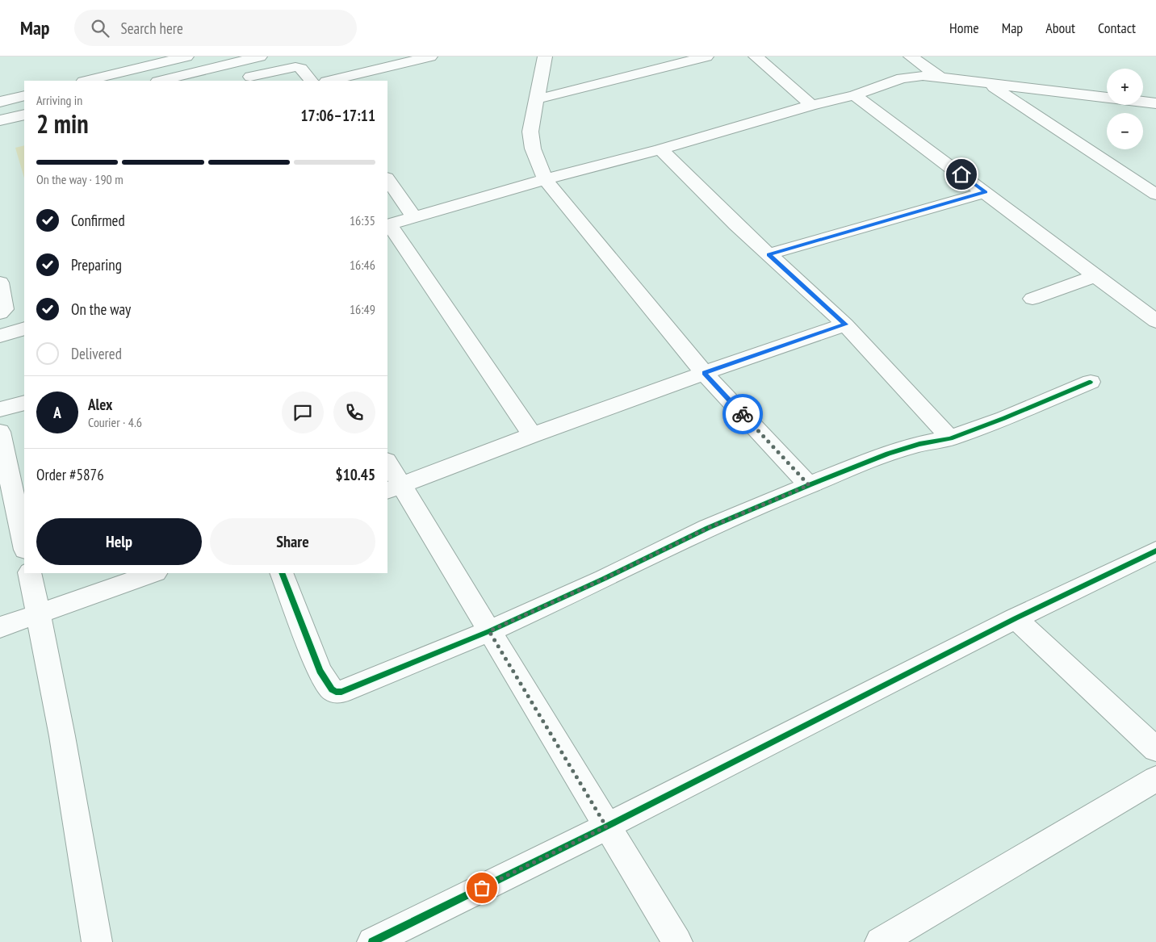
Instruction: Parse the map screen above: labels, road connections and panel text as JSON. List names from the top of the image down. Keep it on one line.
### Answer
{"page":{"header":"Map","search":"Search here","nav":["Home","Map","About","Contact"],"map_buttons":["+","−"],"heading":["2 min","Arriving in","17:06–17:11"],"panel":["Alex","Courier · 4.6","Order #5876","$10.45"],"bar":"On the way · 190 m","list":[["Confirmed","16:35"],["Preparing","16:46"],["On the way","16:49"],"Delivered"],"round":"A","buttons":["Help","Share"]}}
